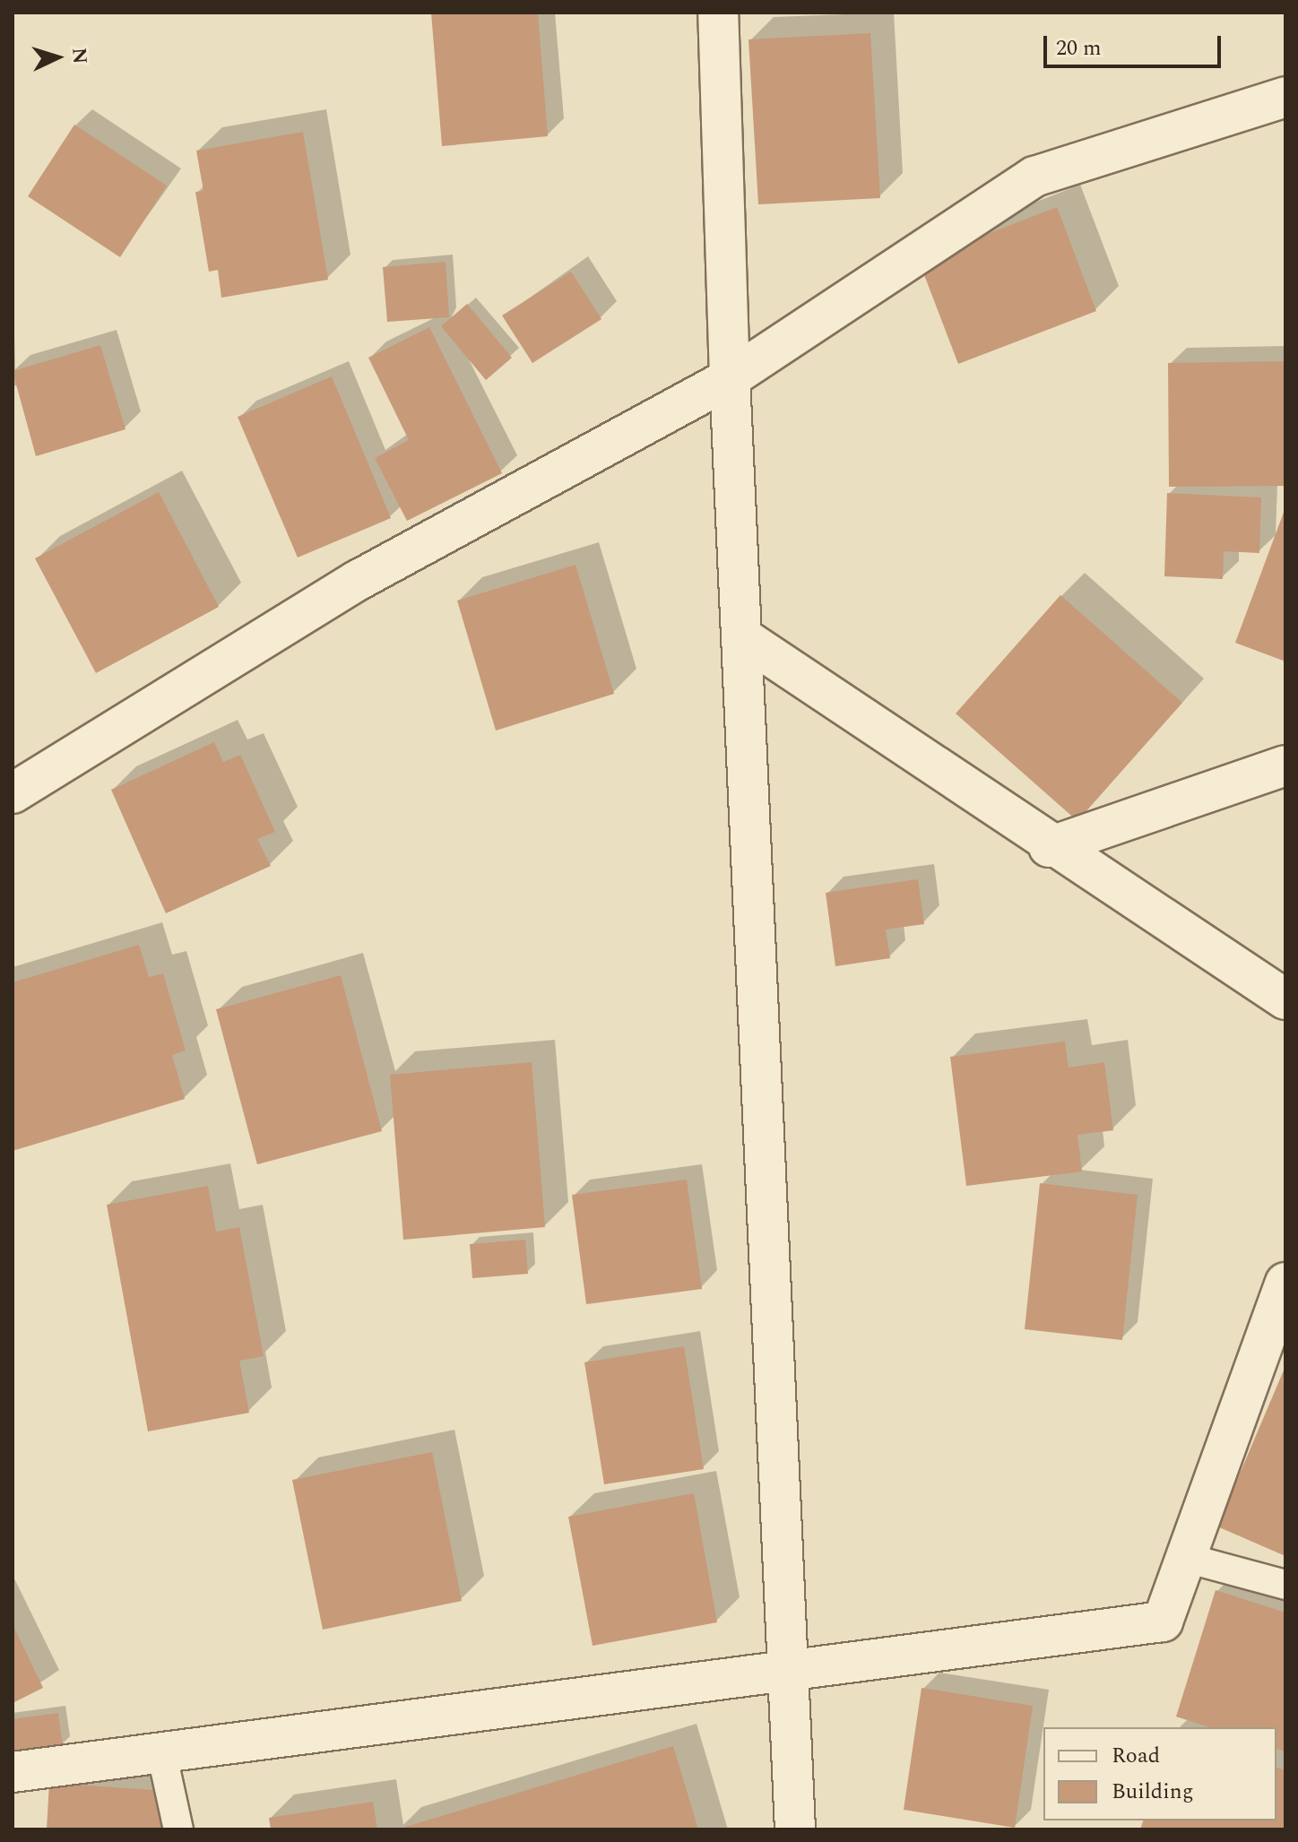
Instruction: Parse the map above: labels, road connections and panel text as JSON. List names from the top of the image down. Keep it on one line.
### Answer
{"legend":["Road","Building"],"scale_bar":"20 m","north":"right"}
